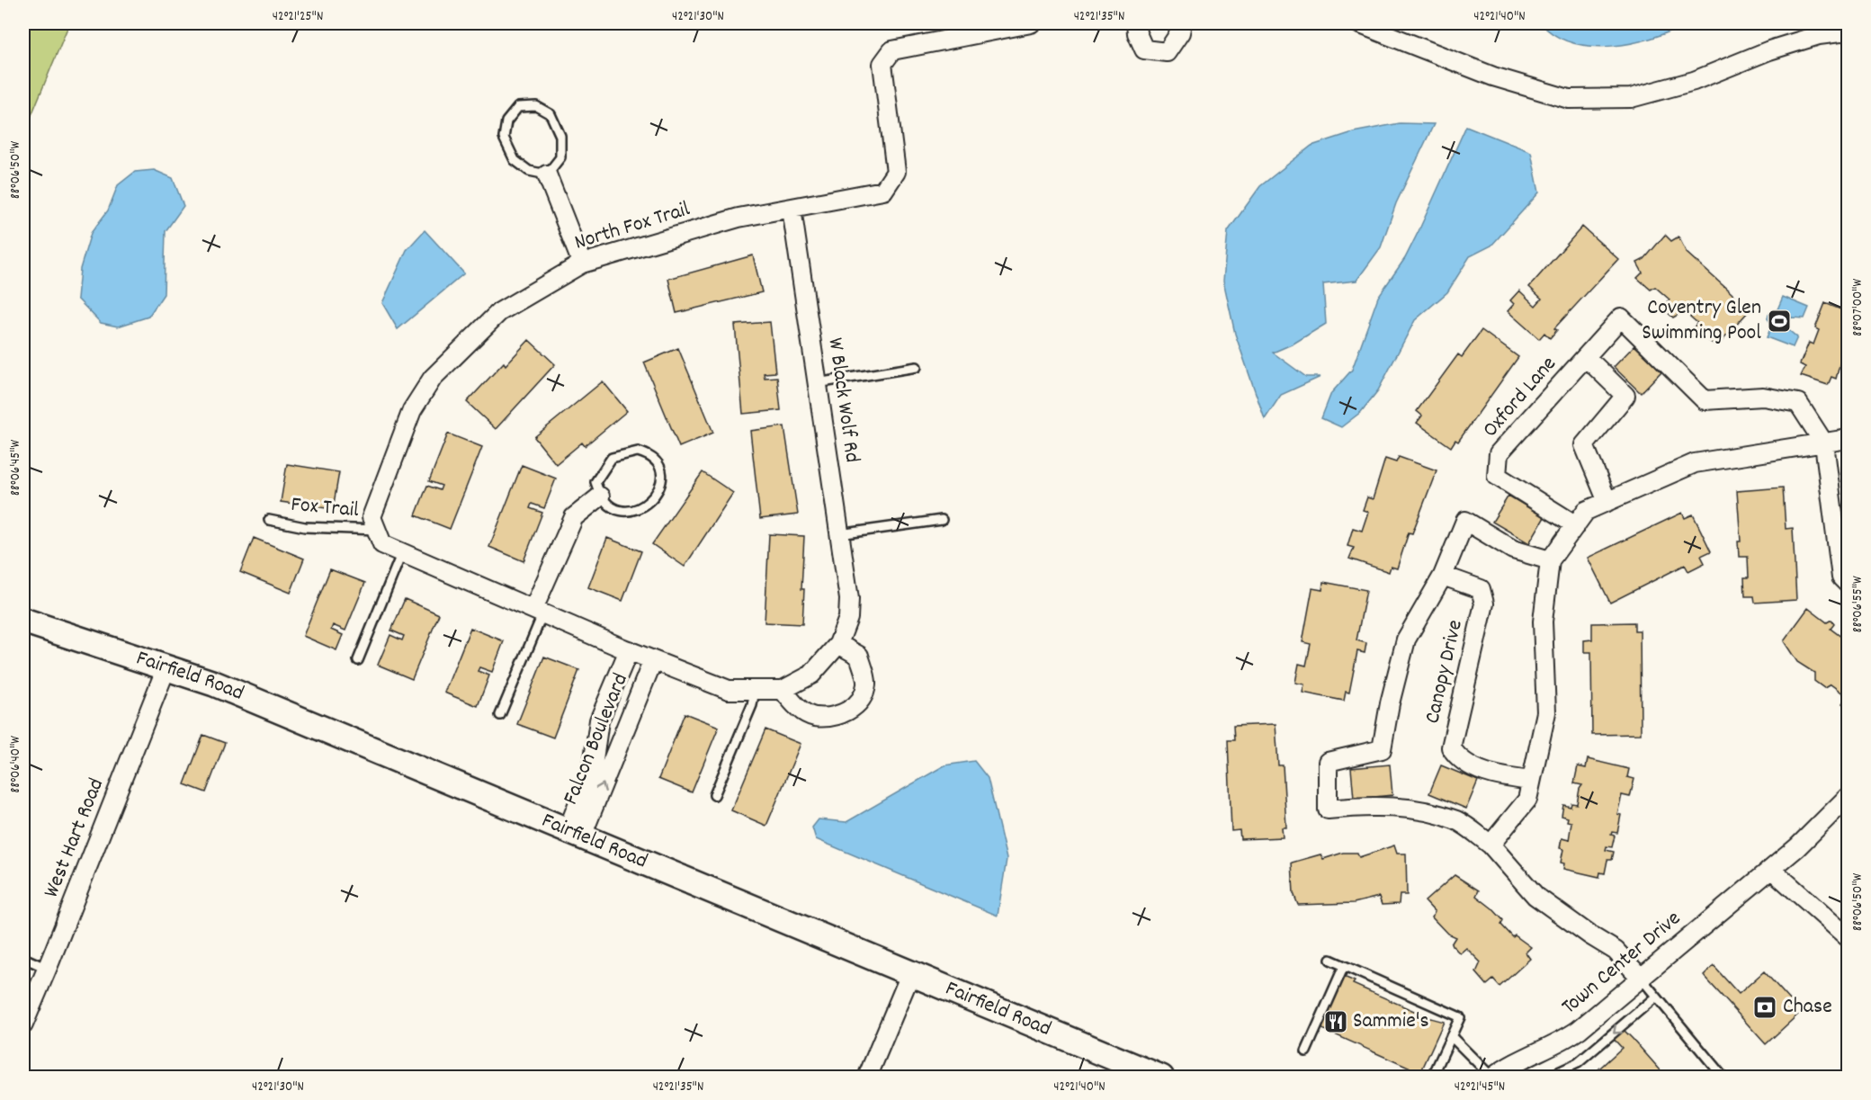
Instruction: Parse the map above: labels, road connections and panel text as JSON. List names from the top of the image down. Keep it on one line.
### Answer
{"streets":{"street":["North Fox Trail","Oxford Lane","W Black Wolf Rd","Canopy Drive","Fairfield Road","Falcon Boulevard","West Hart Road","Town Center Drive"],"lane":["Fox Trail"]},"crossings":[["North Fox Trail","W Black Wolf Rd"],["North Fox Trail","Fox Trail"],["Fairfield Road","Falcon Boulevard"],["Fairfield Road","West Hart Road"]],"places":{"sports":["Coventry Glen Swimming Pool"],"bank":["Chase"],"restaurant":["Sammie's"]},"coordinates":["42°21'25\"N","42°21'30\"N","42°21'35\"N","42°21'40\"N","88°06'50\"W","88°07'00\"W","88°06'45\"W","88°06'55\"W","88°06'40\"W","42°21'45\"N"]}
